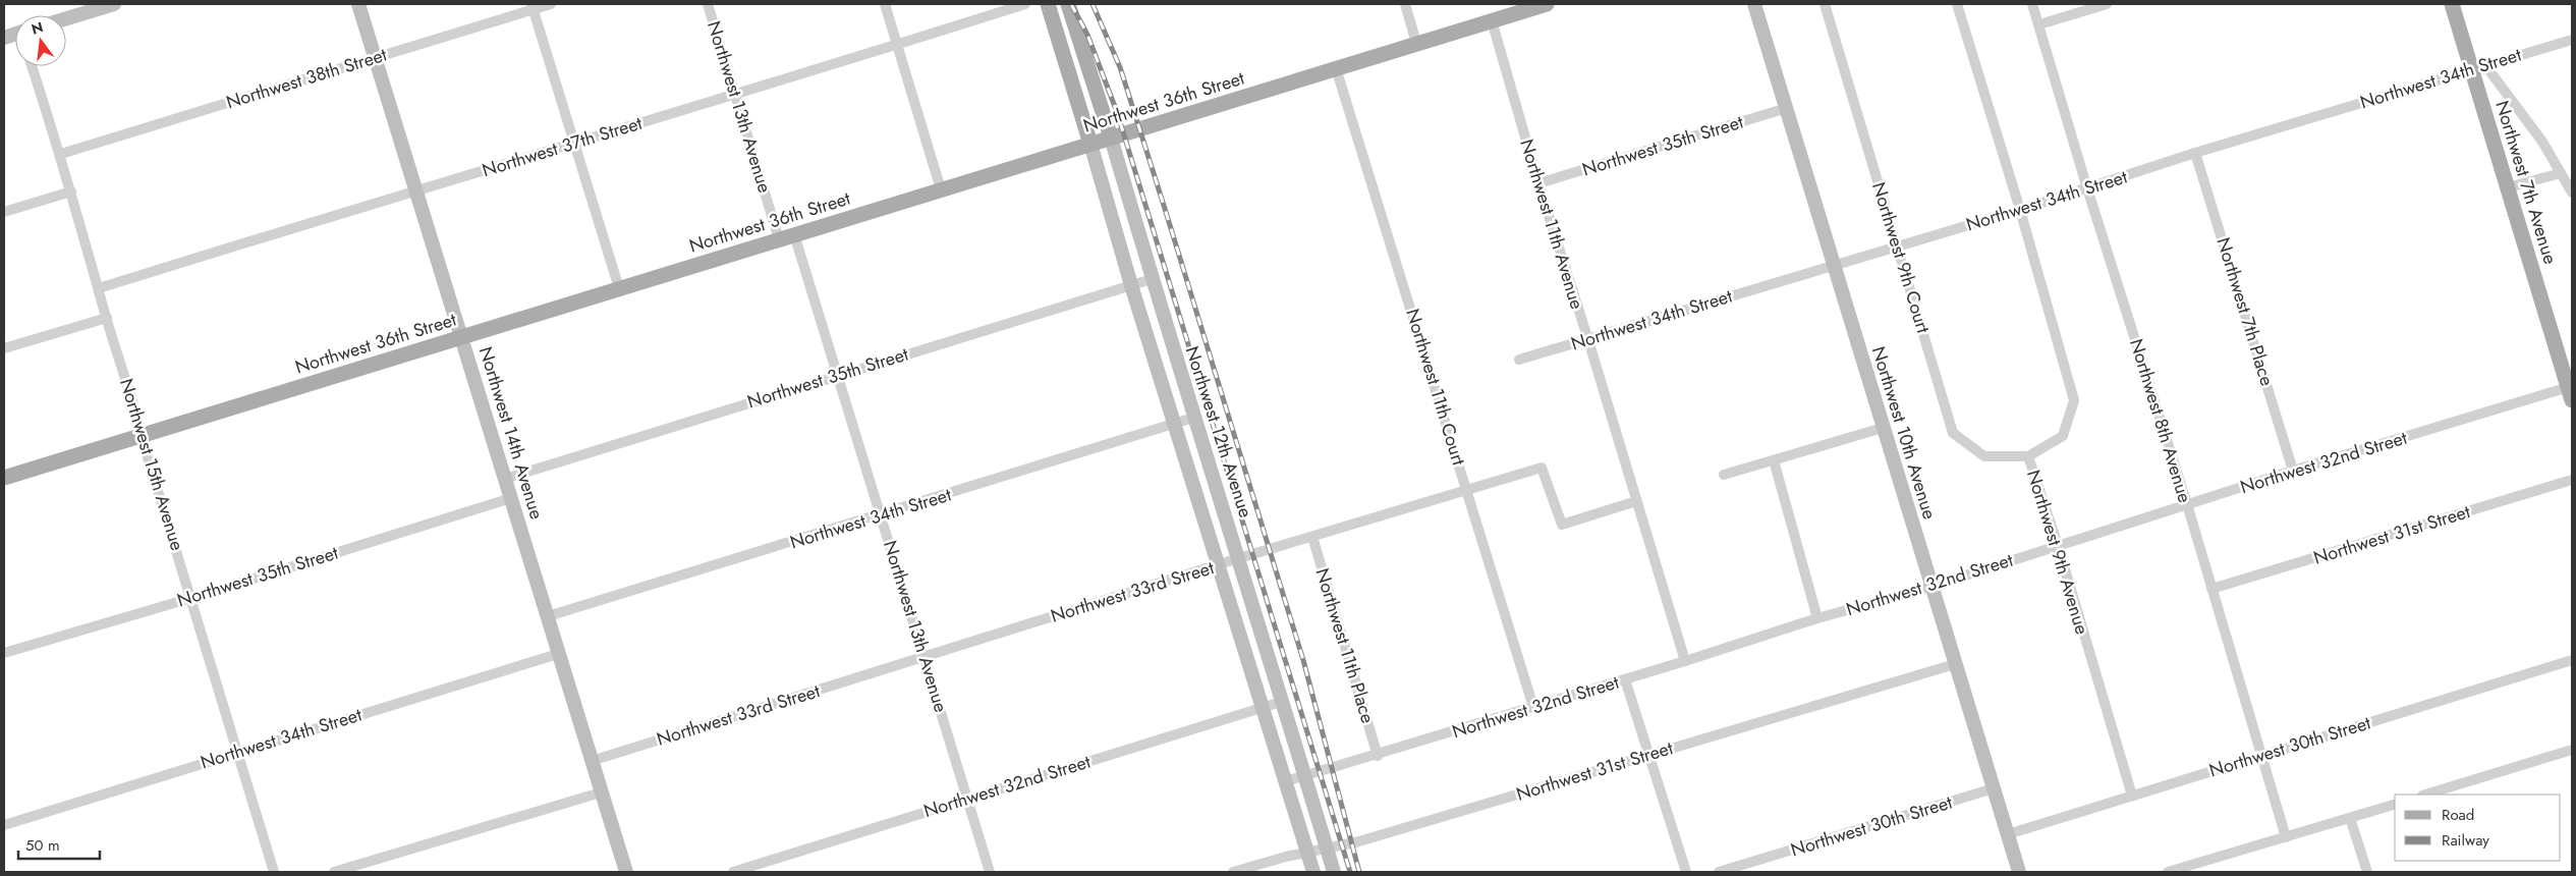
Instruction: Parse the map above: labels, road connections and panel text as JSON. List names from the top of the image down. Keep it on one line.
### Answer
{"streets":{"main road":["Northwest 36th Street","Northwest 7th Avenue","Northwest 12th Avenue"],"street":["Northwest 38th Street","Northwest 34th Street","Northwest 13th Avenue","Northwest 35th Street","Northwest 37th Street","Northwest 11th Avenue","Northwest 9th Court","Northwest 7th Place","Northwest 11th Court","Northwest 8th Avenue","Northwest 14th Avenue","Northwest 10th Avenue","Northwest 32nd Street","Northwest 15th Avenue","Northwest 31st Street","Northwest 9th Avenue","Northwest 33rd Street","Northwest 11th Place","Northwest 30th Street"]},"crossings":[["Northwest 38th Street","Northwest 14th Avenue"],["Northwest 38th Street","Northwest 15th Avenue"],["Northwest 34th Street","Northwest 13th Avenue"],["Northwest 34th Street","Northwest 7th Avenue"],["Northwest 34th Street","Northwest 11th Avenue"],["Northwest 34th Street","Northwest 9th Court"],["Northwest 34th Street","Northwest 7th Place"],["Northwest 34th Street","Northwest 8th Avenue"],["Northwest 34th Street","Northwest 12th Avenue"],["Northwest 34th Street","Northwest 14th Avenue"],["Northwest 34th Street","Northwest 10th Avenue"],["Northwest 34th Street","Northwest 15th Avenue"],["Northwest 34th Street","Northwest 9th Avenue"],["Northwest 36th Street","Northwest 13th Avenue"],["Northwest 36th Street","Northwest 11th Avenue"],["Northwest 36th Street","Northwest 11th Court"],["Northwest 36th Street","Northwest 12th Avenue"],["Northwest 36th Street","Northwest 14th Avenue"],["Northwest 36th Street","Northwest 15th Avenue"],["Northwest 13th Avenue","Northwest 35th Street"],["Northwest 13th Avenue","Northwest 37th Street"],["Northwest 13th Avenue","Northwest 32nd Street"],["Northwest 13th Avenue","Northwest 33rd Street"],["Northwest 35th Street","Northwest 11th Avenue"],["Northwest 35th Street","Northwest 12th Avenue"],["Northwest 35th Street","Northwest 14th Avenue"],["Northwest 35th Street","Northwest 10th Avenue"],["Northwest 35th Street","Northwest 15th Avenue"],["Northwest 37th Street","Northwest 14th Avenue"],["Northwest 37th Street","Northwest 15th Avenue"],["Northwest 7th Avenue","Northwest 32nd Street"],["Northwest 11th Avenue","Northwest 32nd Street"],["Northwest 11th Avenue","Northwest 33rd Street"],["Northwest 9th Court","Northwest 9th Avenue"],["Northwest 7th Place","Northwest 32nd Street"],["Northwest 11th Court","Northwest 32nd Street"],["Northwest 11th Court","Northwest 33rd Street"],["Northwest 8th Avenue","Northwest 32nd Street"],["Northwest 8th Avenue","Northwest 31st Street"],["Northwest 8th Avenue","Northwest 30th Street"],["Northwest 12th Avenue","Northwest 32nd Street"],["Northwest 12th Avenue","Northwest 31st Street"],["Northwest 12th Avenue","Northwest 33rd Street"],["Northwest 14th Avenue","Northwest 33rd Street"],["Northwest 10th Avenue","Northwest 32nd Street"],["Northwest 10th Avenue","Northwest 31st Street"],["Northwest 10th Avenue","Northwest 30th Street"],["Northwest 32nd Street","Northwest 9th Avenue"],["Northwest 32nd Street","Northwest 11th Place"],["Northwest 9th Avenue","Northwest 30th Street"],["Northwest 33rd Street","Northwest 11th Place"]],"legend":["Road","Railway"],"scale_bar":"50 m","north":"top"}
